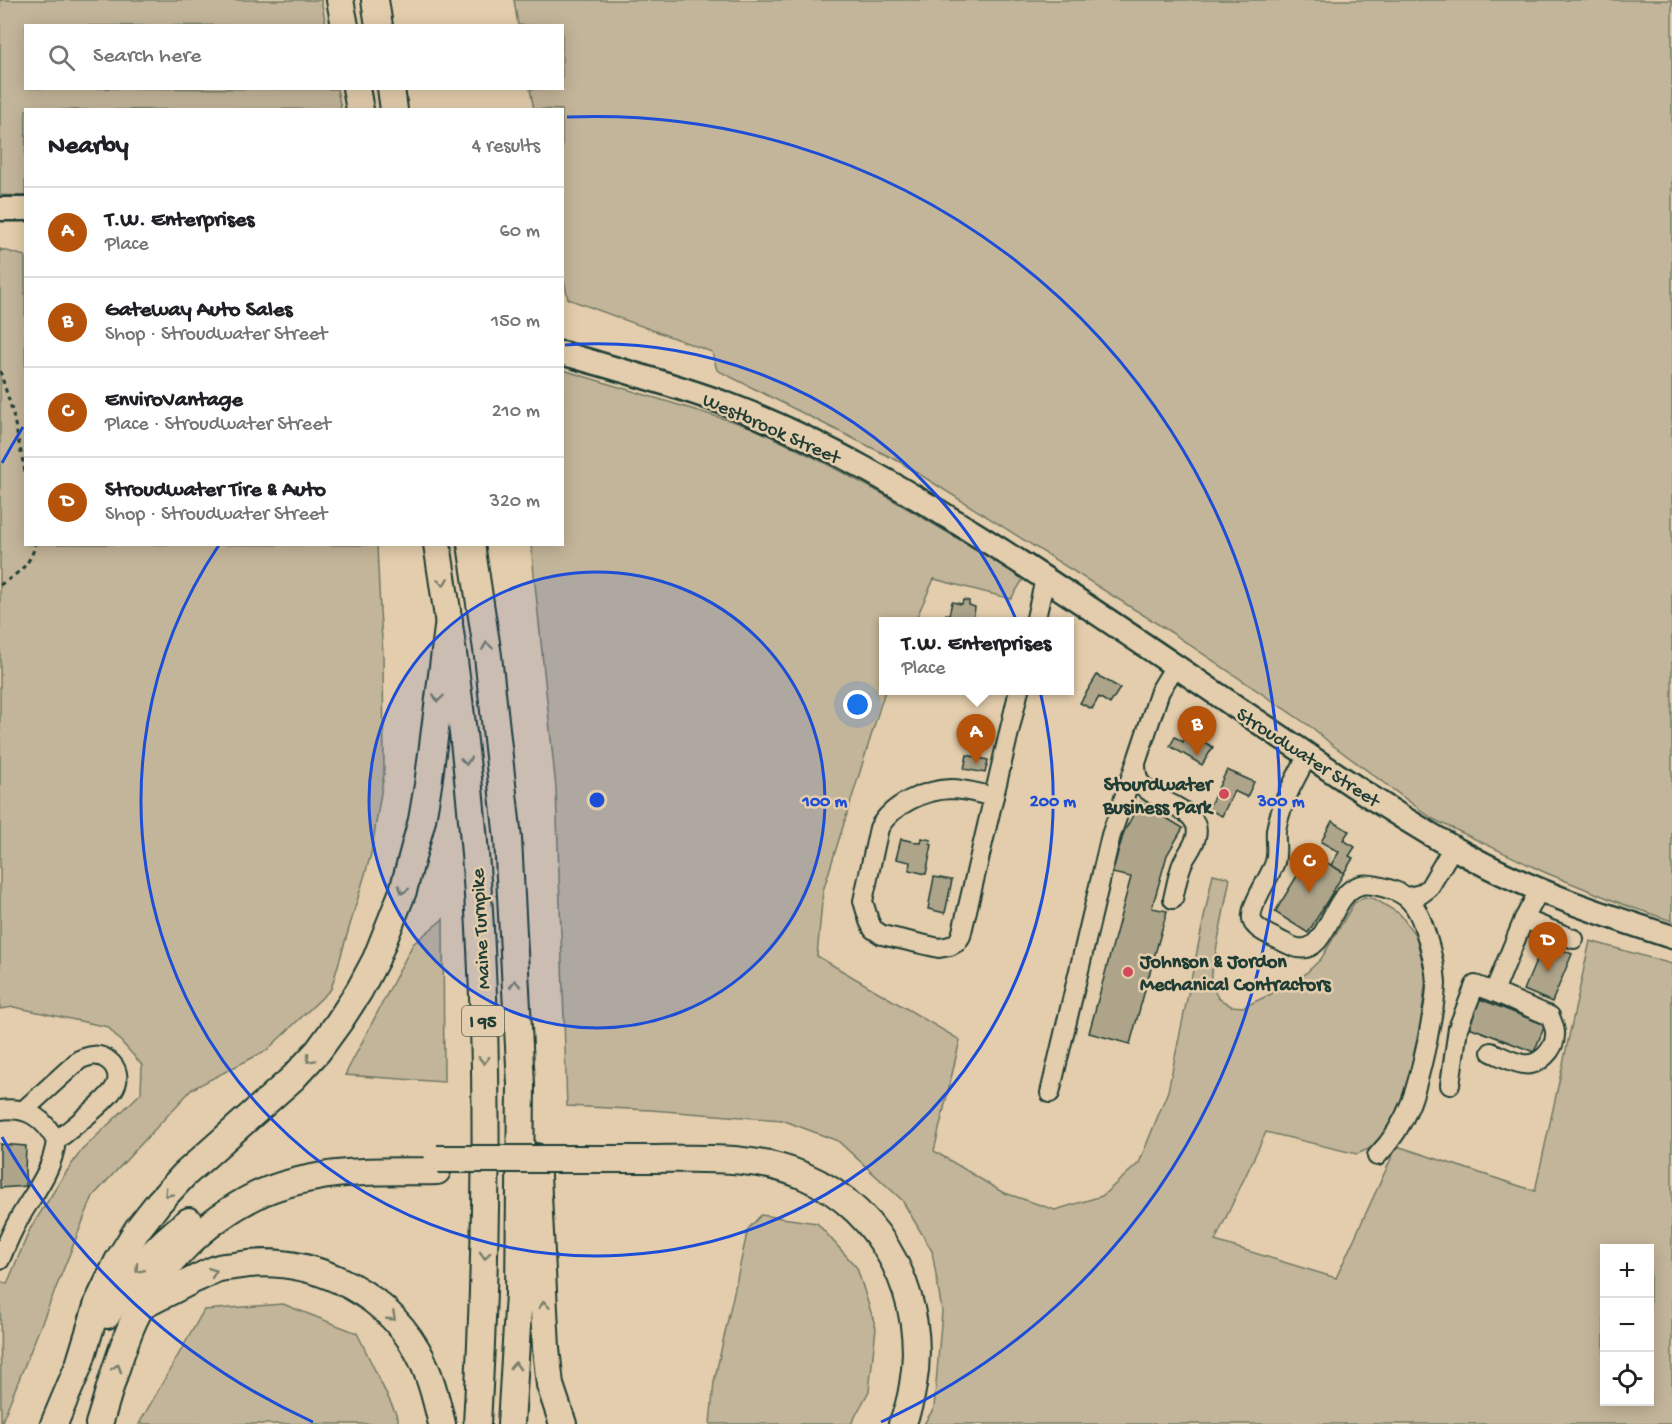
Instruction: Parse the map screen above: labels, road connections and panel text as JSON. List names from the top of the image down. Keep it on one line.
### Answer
{"streets":{"highway":["Maine Turnpike","I 95"],"main road":["Westbrook Street","Stroudwater Street"]},"crossings":[["Westbrook Street","Stroudwater Street"]],"places":["Stourdwater Business Park","Johnson & Jordon Mechanical Contractors"],"page":{"search":"Search here","heading":["Nearby","4 results"],"list":[{"mark":"A","name":"T.W. Enterprises","note":"Place","value":"60 m"},{"mark":"B","name":"Gateway Auto Sales","note":"Shop · Stroudwater Street","value":"150 m"},{"mark":"C","name":"EnviroVantage","note":"Place · Stroudwater Street","value":"210 m"},{"mark":"D","name":"Stroudwater Tire & Auto","note":"Shop · Stroudwater Street","value":"320 m"}],"popup":["T.W. Enterprises","Place"],"pins":["B","A","C","D"],"map_buttons":["+","−"]},"rings":["100 m","200 m","300 m"]}
